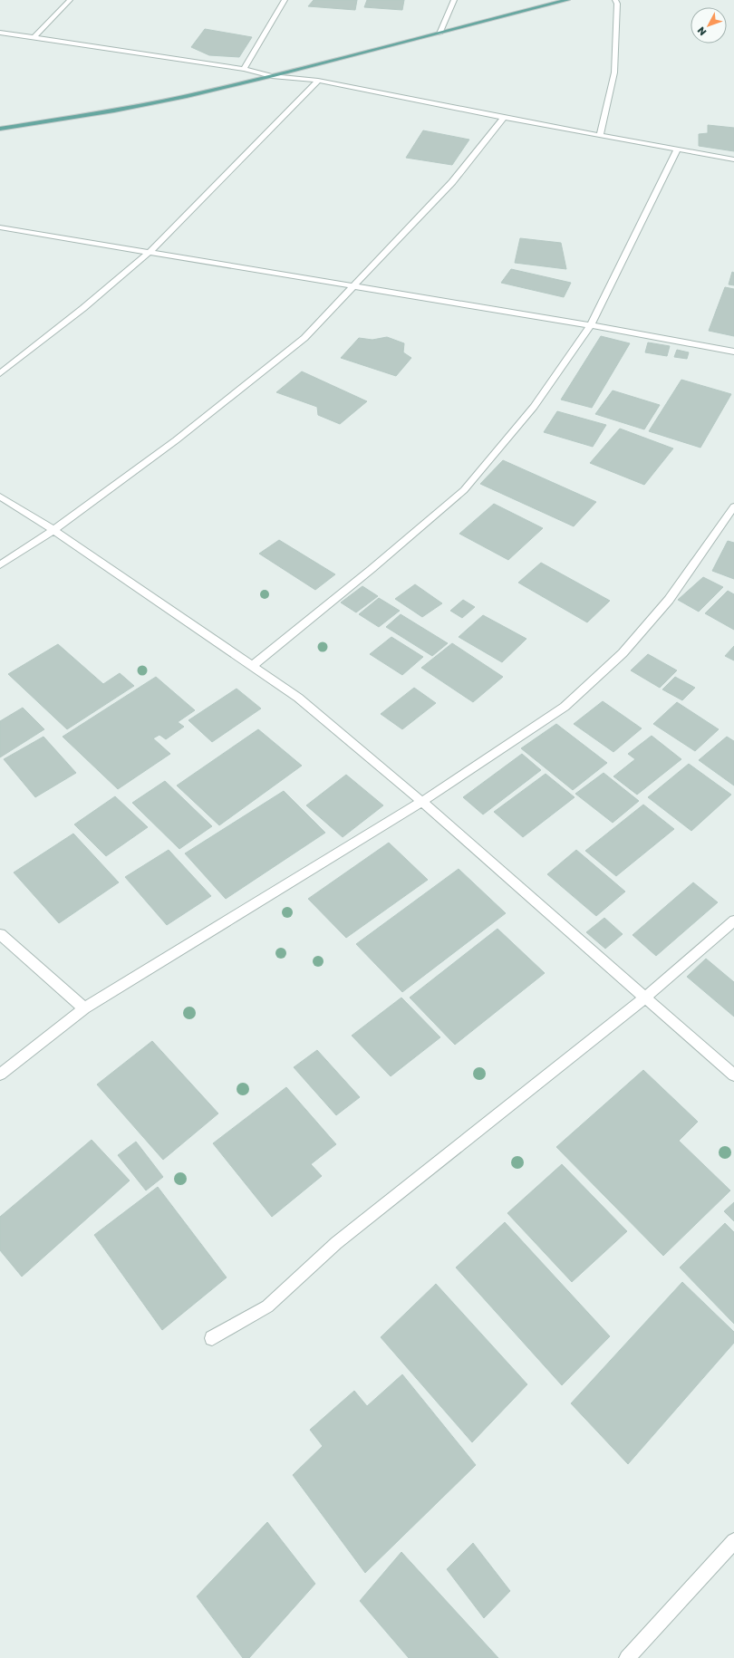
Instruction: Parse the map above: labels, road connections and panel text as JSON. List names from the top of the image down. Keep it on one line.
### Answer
{"north":"bottom left"}
